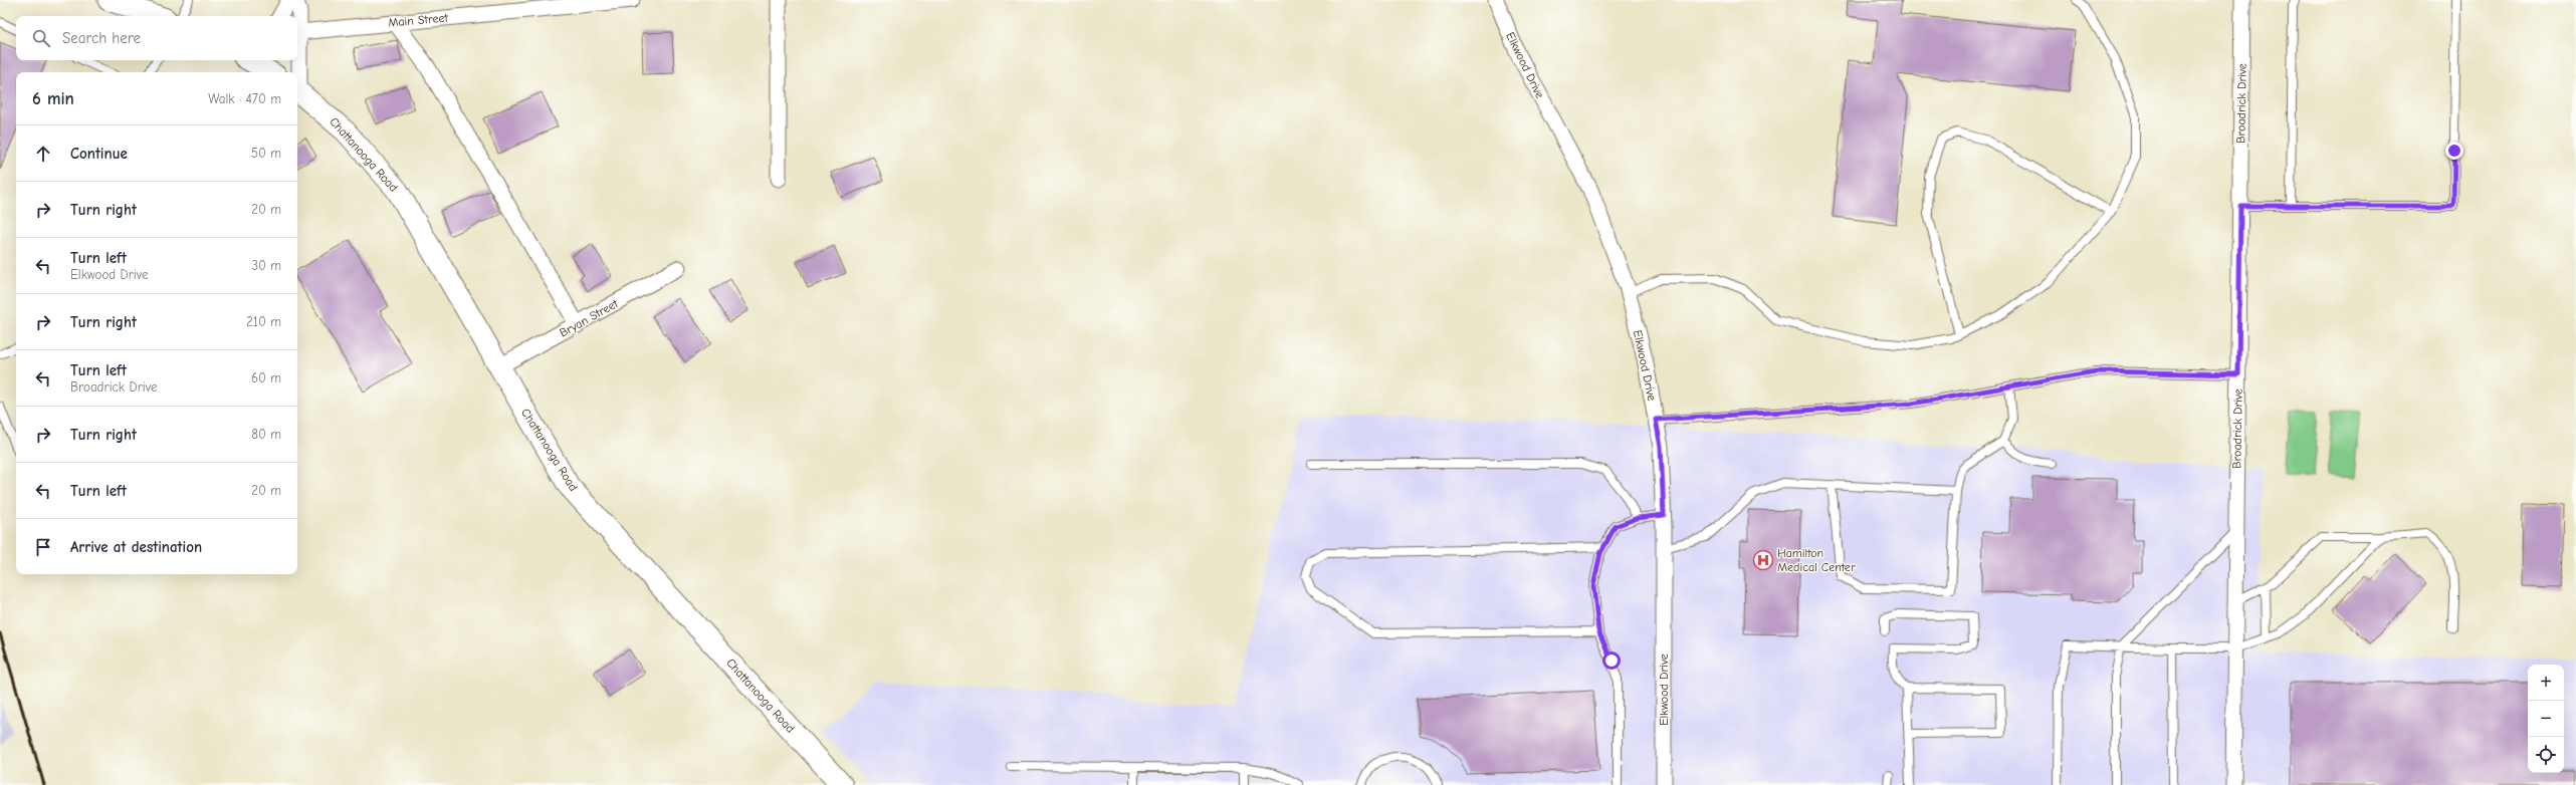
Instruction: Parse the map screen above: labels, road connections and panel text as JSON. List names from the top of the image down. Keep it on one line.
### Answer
{"streets":{"main road":["Chattanooga Road"],"street":["Main Street","Elkwood Drive","Broadrick Drive","Bryan Street"]},"crossings":[["Chattanooga Road","Bryan Street"]],"places":{"hospital":["Hamilton Medical Center"]},"page":{"search":"Search here","heading":["6 min","Walk · 470 m"],"list":[["Continue","50 m"],["Turn right","20 m"],["Turn left","Elkwood Drive","30 m"],["Turn right","210 m"],["Turn left","Broadrick Drive","60 m"],["Turn right","80 m"],["Turn left","20 m"],"Arrive at destination"],"map_buttons":["+","−"]}}
